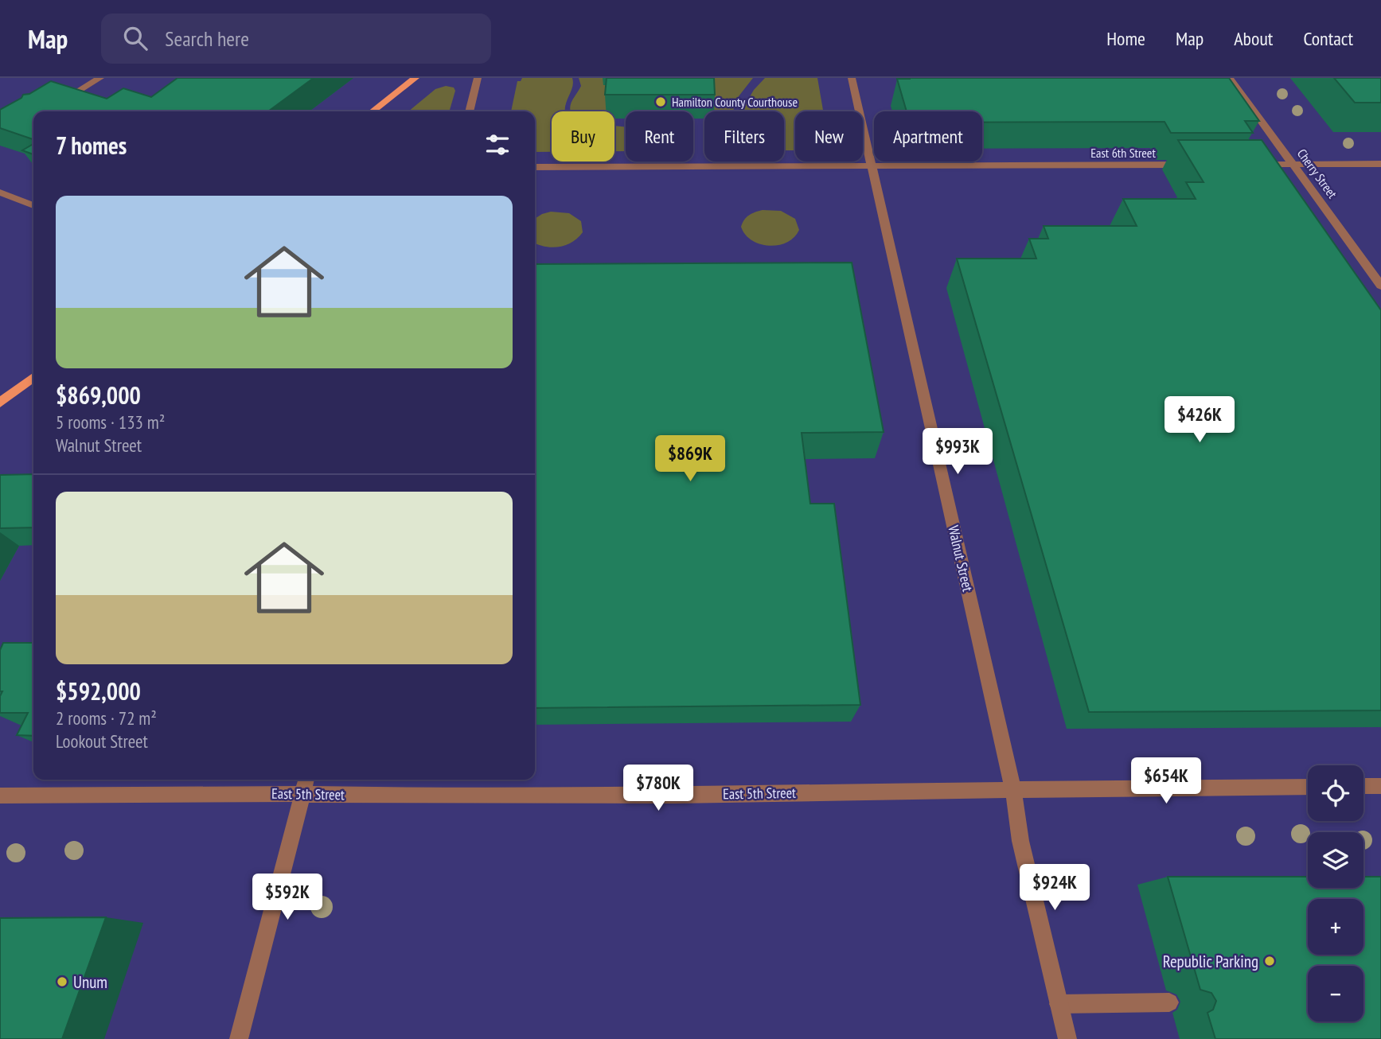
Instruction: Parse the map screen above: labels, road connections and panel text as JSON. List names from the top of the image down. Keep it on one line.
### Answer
{"streets":{"street":["East 6th Street","Cherry Street","Walnut Street","East 5th Street"]},"crossings":[["East 6th Street","Walnut Street"],["Walnut Street","East 5th Street"]],"places":["Hamilton County Courthouse","Republic Parking","Unum"],"page":{"header":"Map","search":"Search here","nav":["Home","Map","About","Contact"],"chip":["Buy","Rent","Filters","New","Apartment"],"heading":"7 homes","list":[{"name":"$869,000","note":"5 rooms · 133 m² · Walnut Street"},{"name":"$592,000","note":"2 rooms · 72 m² · Lookout Street"}],"price":["$426K","$993K","$869K","$654K","$780K","$924K","$592K"],"map_buttons":["+","−"]}}
